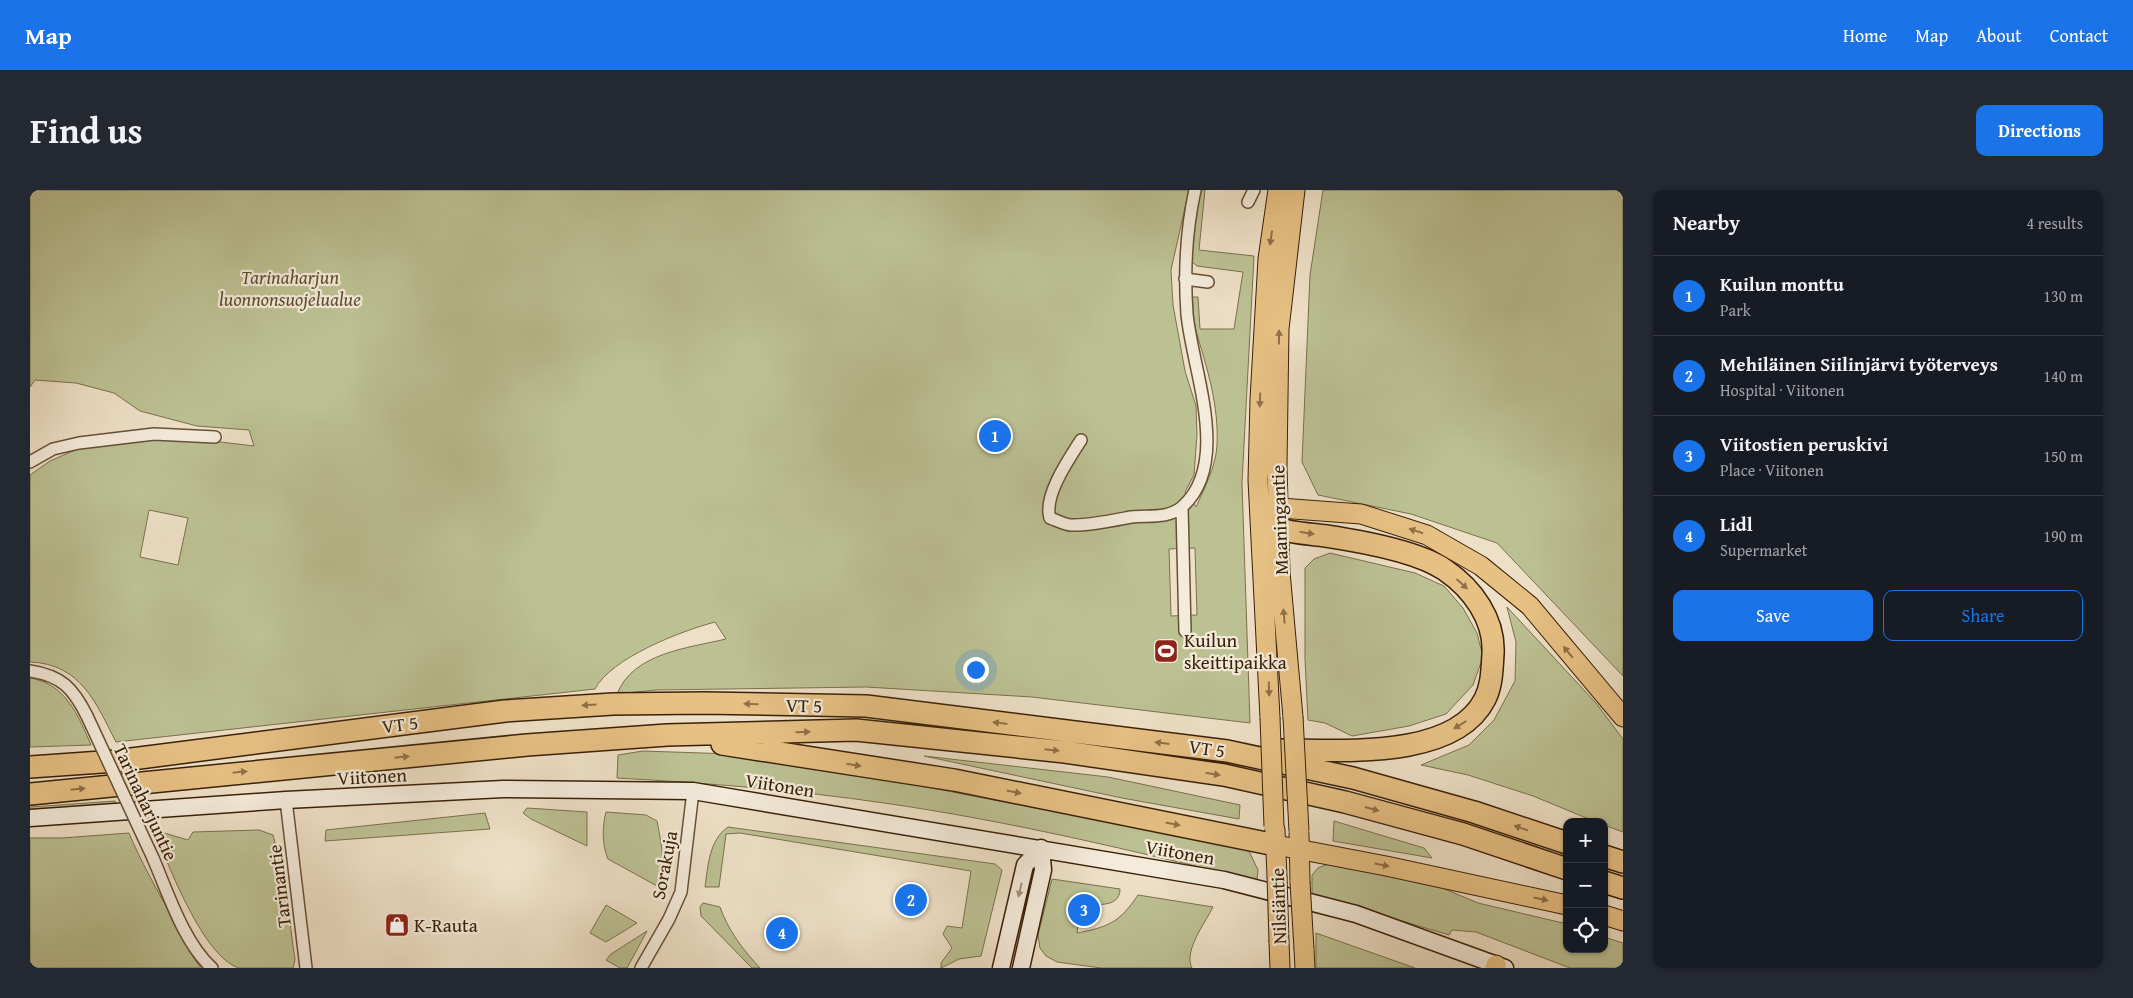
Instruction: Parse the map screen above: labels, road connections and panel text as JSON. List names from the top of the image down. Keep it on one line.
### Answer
{"streets":{"highway":["VT 5"],"main road":["Maaningantie","Viitonen","Nilsiäntie"],"street":["Tarinaharjuntie","Sorakuja","Tarinantie"]},"crossings":[["Maaningantie","Nilsiäntie"],["Viitonen","Sorakuja"],["Viitonen","Tarinantie"]],"parks":["Tarinaharjun luonnonsuojelualue"],"places":{"sports":["Kuilun skeittipaikka"],"shop":["K-Rauta"]},"page":{"header":"Map","nav":["Home","Map","About","Contact"],"title":"Find us","buttons":["Directions",["Save","Share"]],"heading":["Nearby","4 results"],"list":[{"mark":"1","name":"Kuilun monttu","note":"Park","value":"130 m"},{"mark":"2","name":"Mehiläinen Siilinjärvi työterveys","note":"Hospital · Viitonen","value":"140 m"},{"mark":"3","name":"Viitostien peruskivi","note":"Place · Viitonen","value":"150 m"},{"mark":"4","name":"Lidl","note":"Supermarket","value":"190 m"}],"pins":["1","2","3","4"],"map_buttons":["+","−"]}}
